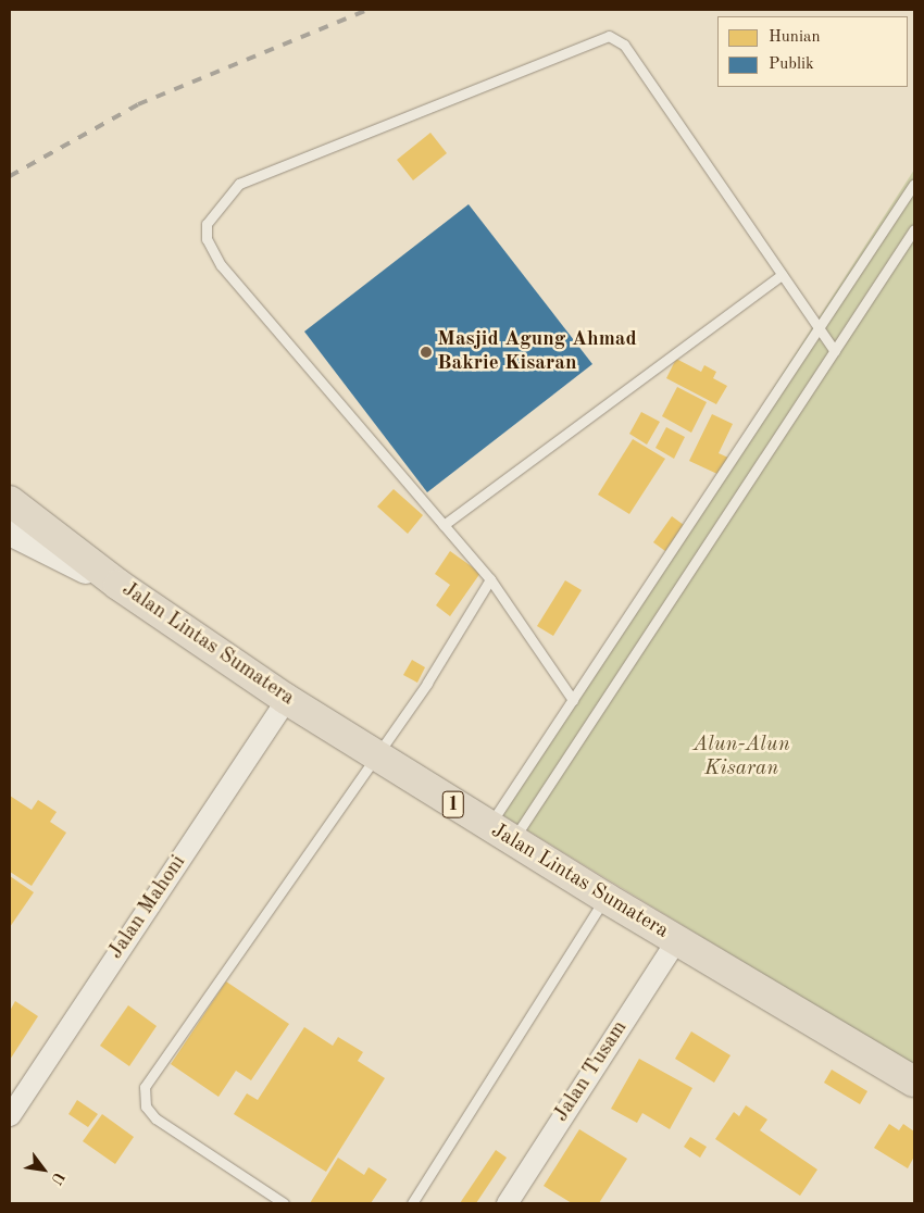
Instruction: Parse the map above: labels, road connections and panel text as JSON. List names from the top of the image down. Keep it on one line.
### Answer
{"streets":{"highway":["Jalan Lintas Sumatera","1"],"street":["Jalan Mahoni","Jalan Tusam"]},"crossings":[["Jalan Lintas Sumatera","Jalan Mahoni"],["Jalan Lintas Sumatera","Jalan Tusam"]],"parks":["Alun-Alun Kisaran"],"places":["Masjid Agung Ahmad Bakrie Kisaran"],"legend":["Hunian","Publik"],"north":"bottom right"}
